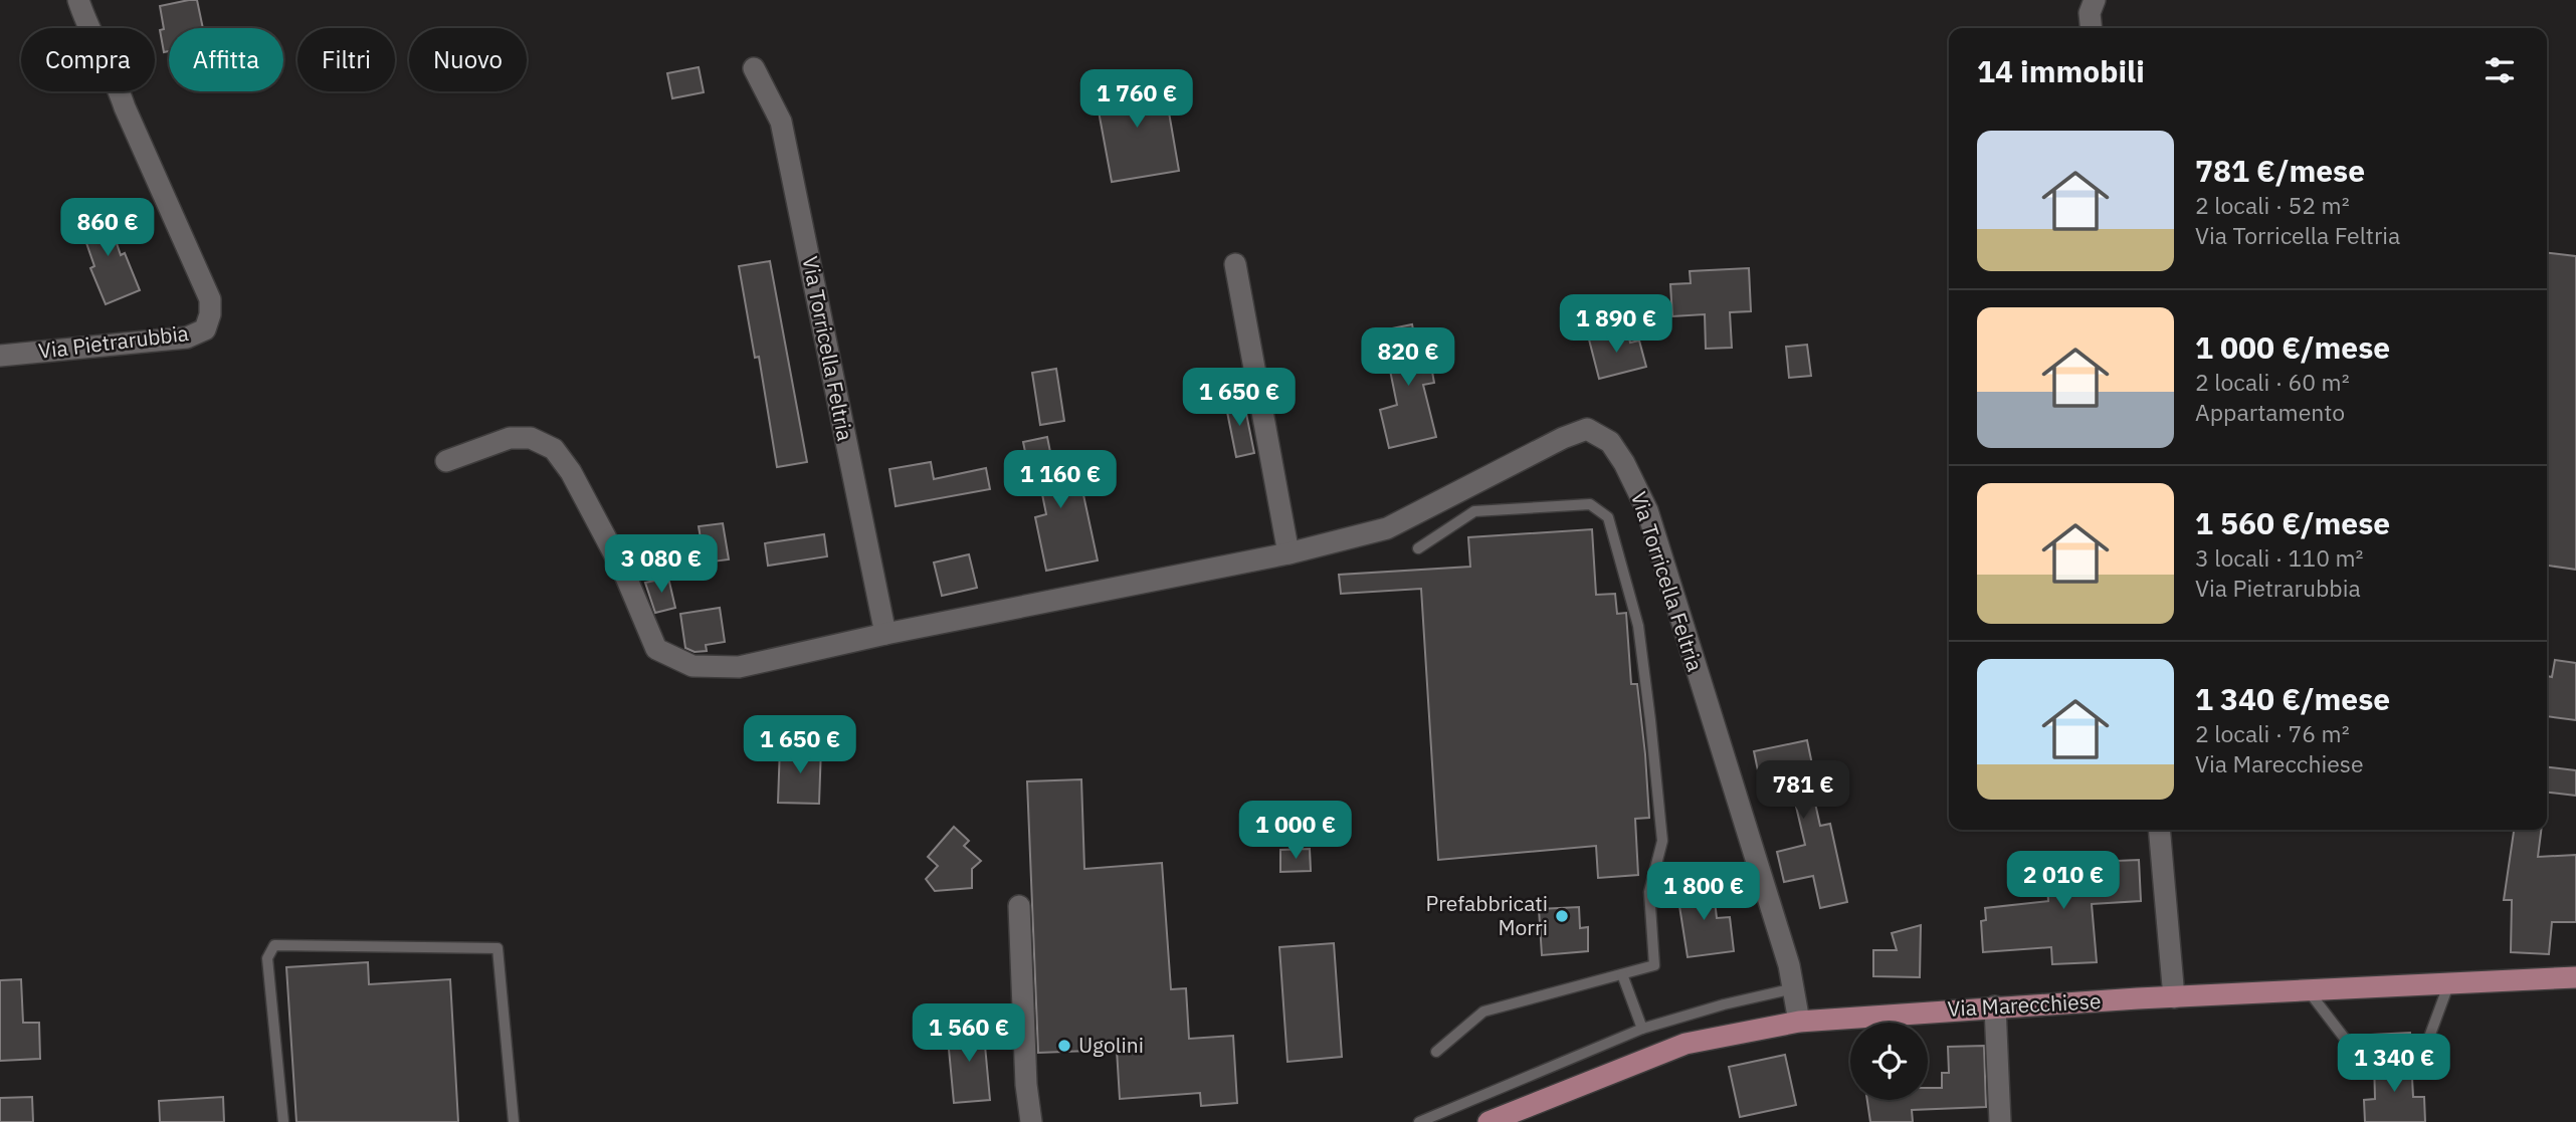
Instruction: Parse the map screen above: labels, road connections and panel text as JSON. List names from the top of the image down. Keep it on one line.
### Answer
{"streets":{"main road":["Via Marecchiese"],"street":["Via Pietrarubbia","Via Torricella Feltria"]},"crossings":[["Via Torricella Feltria","Via Marecchiese"]],"places":["Prefabbricati Morri","Ugolini"],"page":{"chip":["Compra","Affitta","Filtri","Nuovo"],"heading":"14 immobili","price":["1 760 €","860 €","1 890 €","820 €","1 650 €","1 160 €","3 080 €","1 650 €","781 €","1 000 €","2 010 €","1 800 €","1 560 €","1 340 €"],"list":[{"name":"781 €/mese","note":"2 locali · 52 m² · Via Torricella Feltria"},{"name":"1 000 €/mese","note":"2 locali · 60 m² · Appartamento"},{"name":"1 560 €/mese","note":"3 locali · 110 m² · Via Pietrarubbia"},{"name":"1 340 €/mese","note":"2 locali · 76 m² · Via Marecchiese"}]}}
